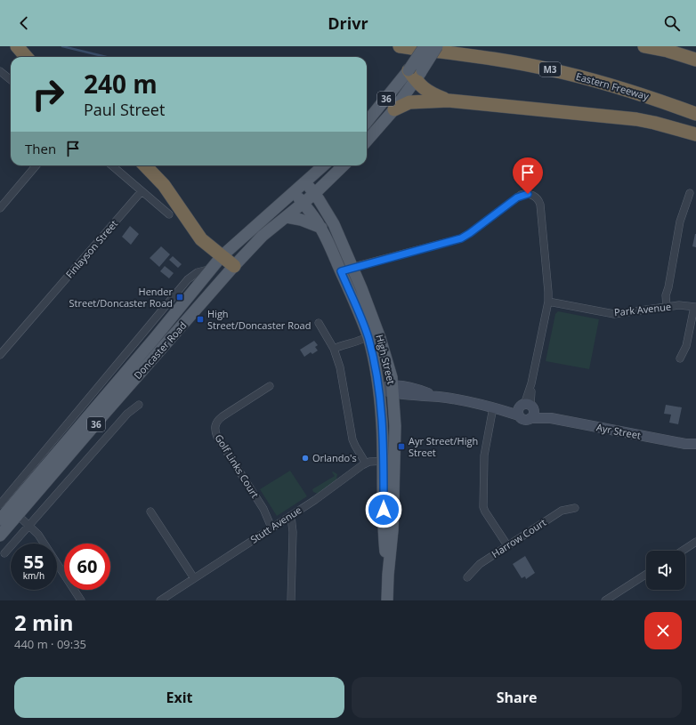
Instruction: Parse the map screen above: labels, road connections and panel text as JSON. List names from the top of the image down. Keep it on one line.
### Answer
{"streets":{"highway":["M3","Eastern Freeway"],"main road":["36","Doncaster Road","High Street"],"street":["Finlayson Street","Park Avenue","Ayr Street","Golf Links Court","Stutt Avenue","Harrow Court"]},"crossings":[["Doncaster Road","High Street"],["High Street","Ayr Street"],["High Street","Stutt Avenue"],["Golf Links Court","Stutt Avenue"]],"places":{"transit":["Hender Street/Doncaster Road","High Street/Doncaster Road","Ayr Street/High Street"],"other":["Orlando's"]},"page":{"header":"Drivr","turn":["240 m","Paul Street"],"then":"Then","speed":"55 km/h","limit":"60","heading":["2 min","440 m · 09:35"],"buttons":["Exit","Share"]}}
